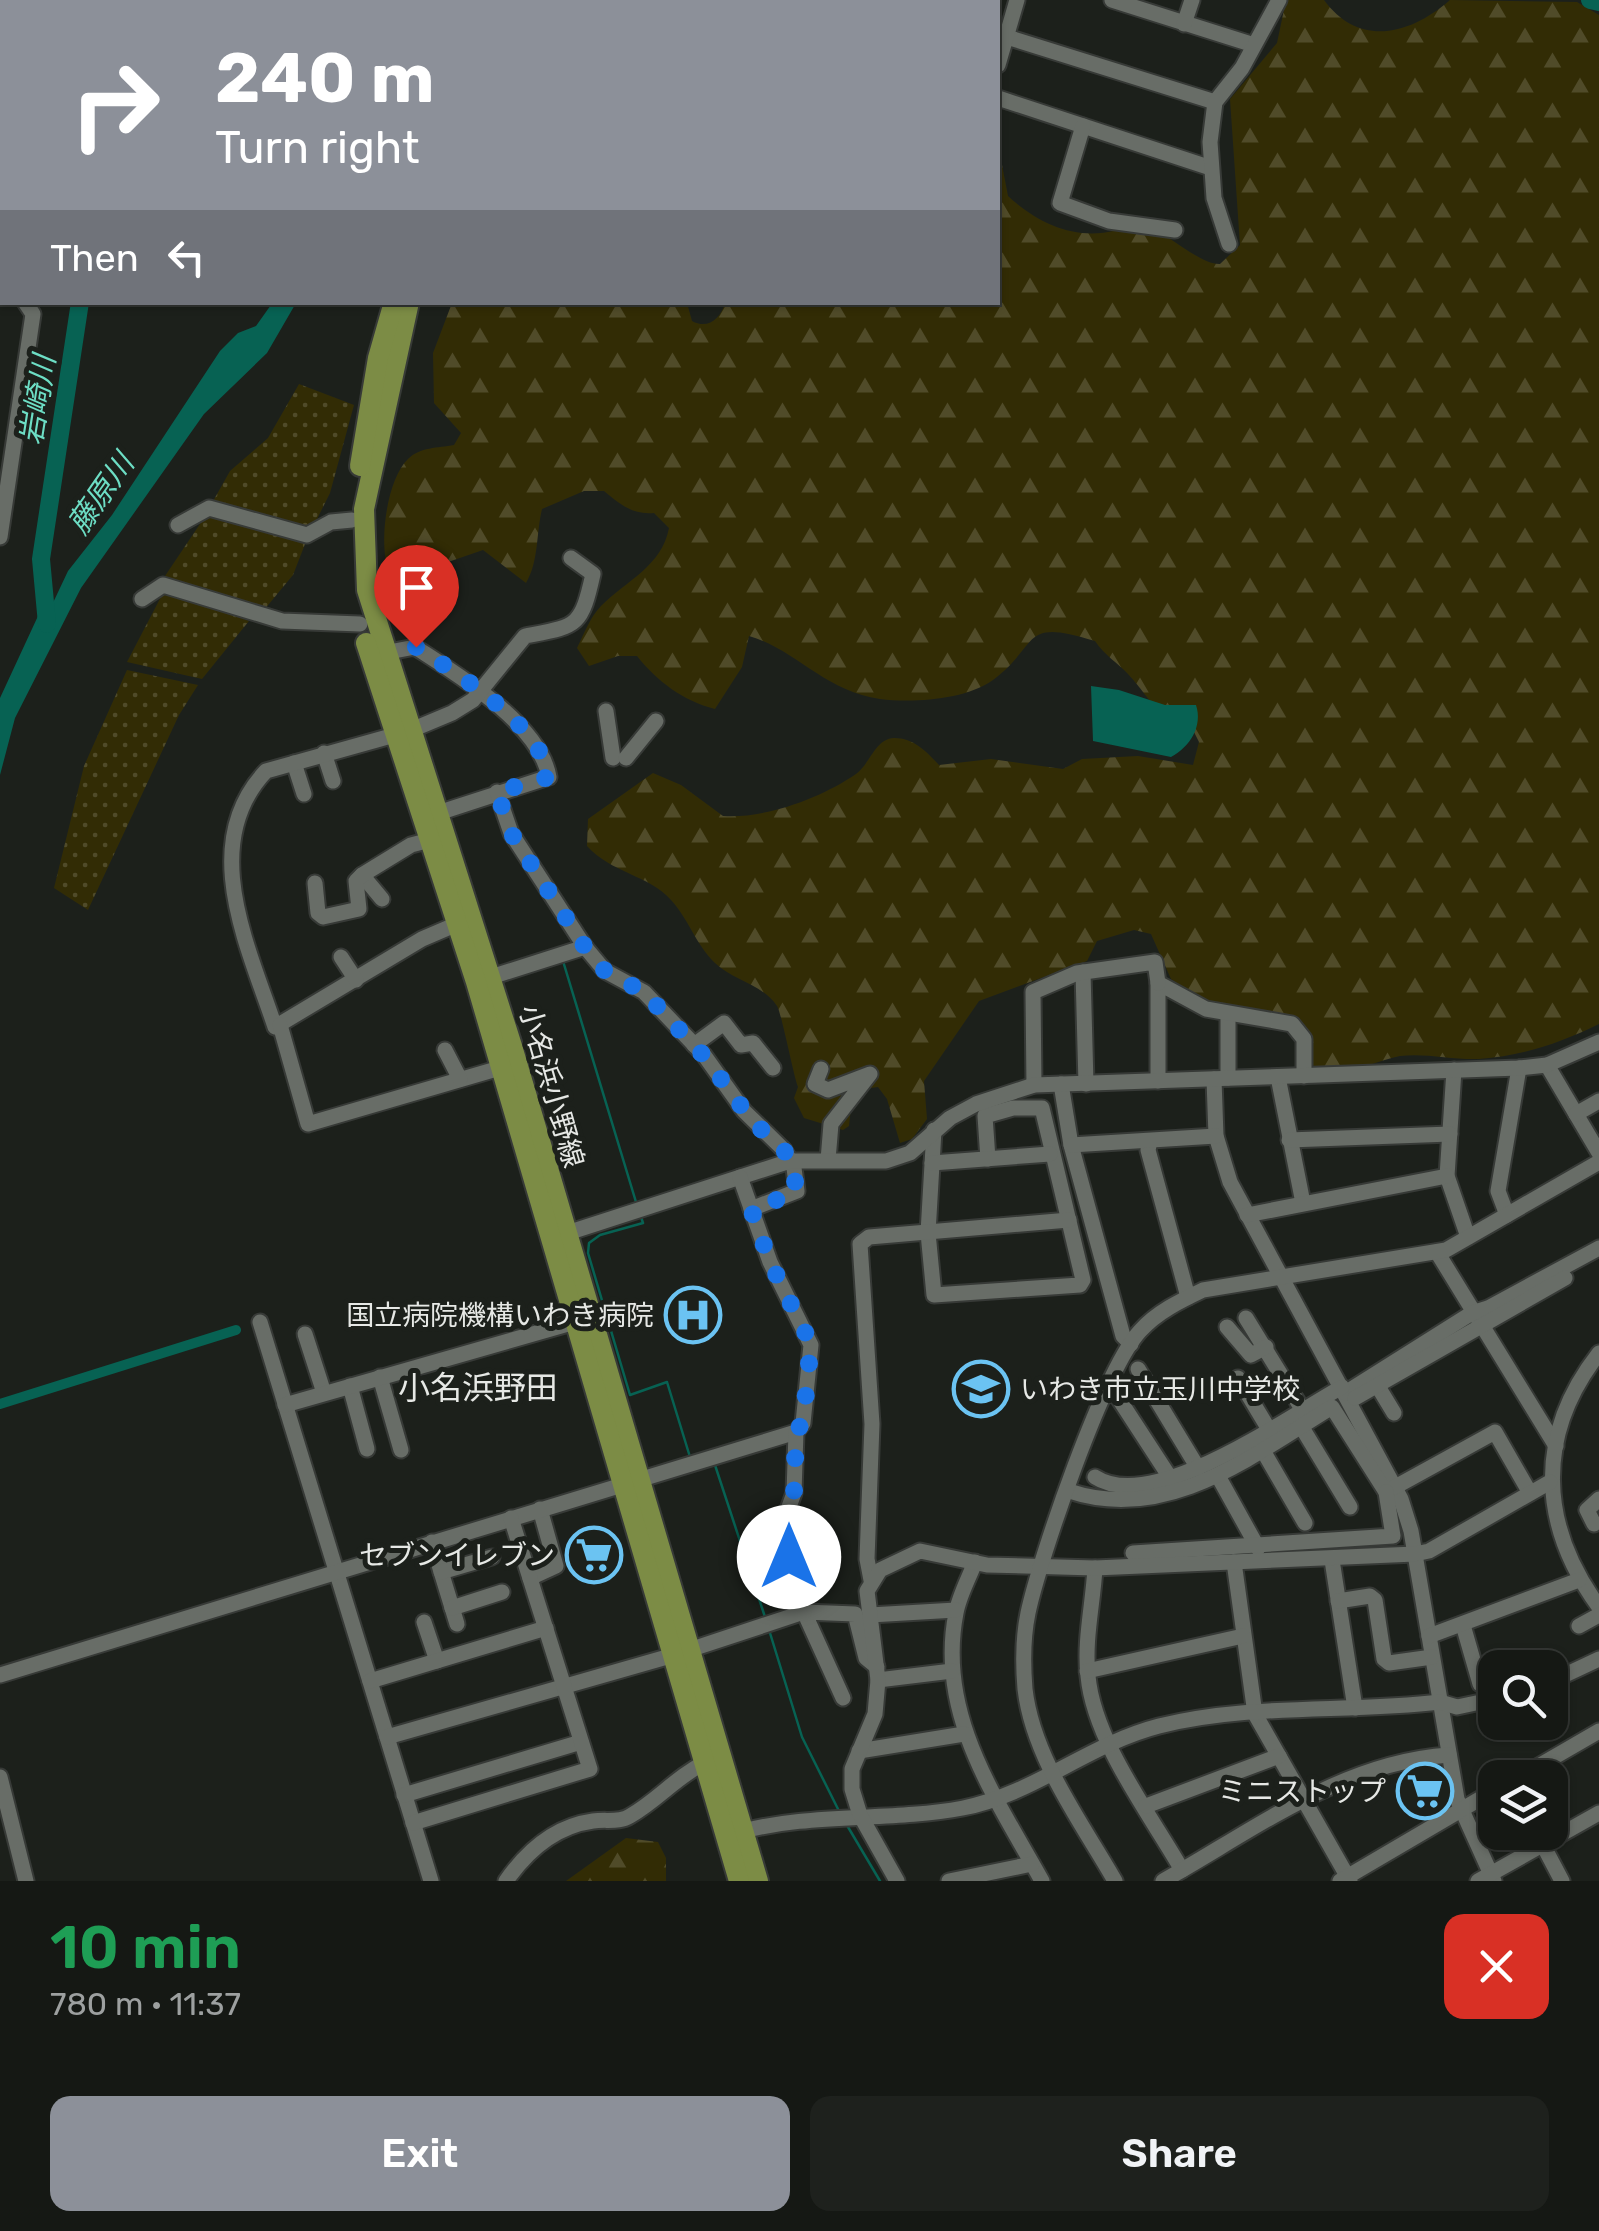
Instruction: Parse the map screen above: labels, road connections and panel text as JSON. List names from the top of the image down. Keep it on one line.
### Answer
{"streets":{"main road":["小名浜小野線"]},"districts":["小名浜野田"],"water":["岩崎川","藤原川"],"places":{"hospital":["国立病院機構いわき病院"],"school or university":["いわき市立玉川中学校"],"supermarket":["セブンイレブン","ミニストップ"]},"page":{"turn":["240 m","Turn right"],"then":"Then","heading":["10 min","780 m · 11:37"],"buttons":["Exit","Share"]}}
